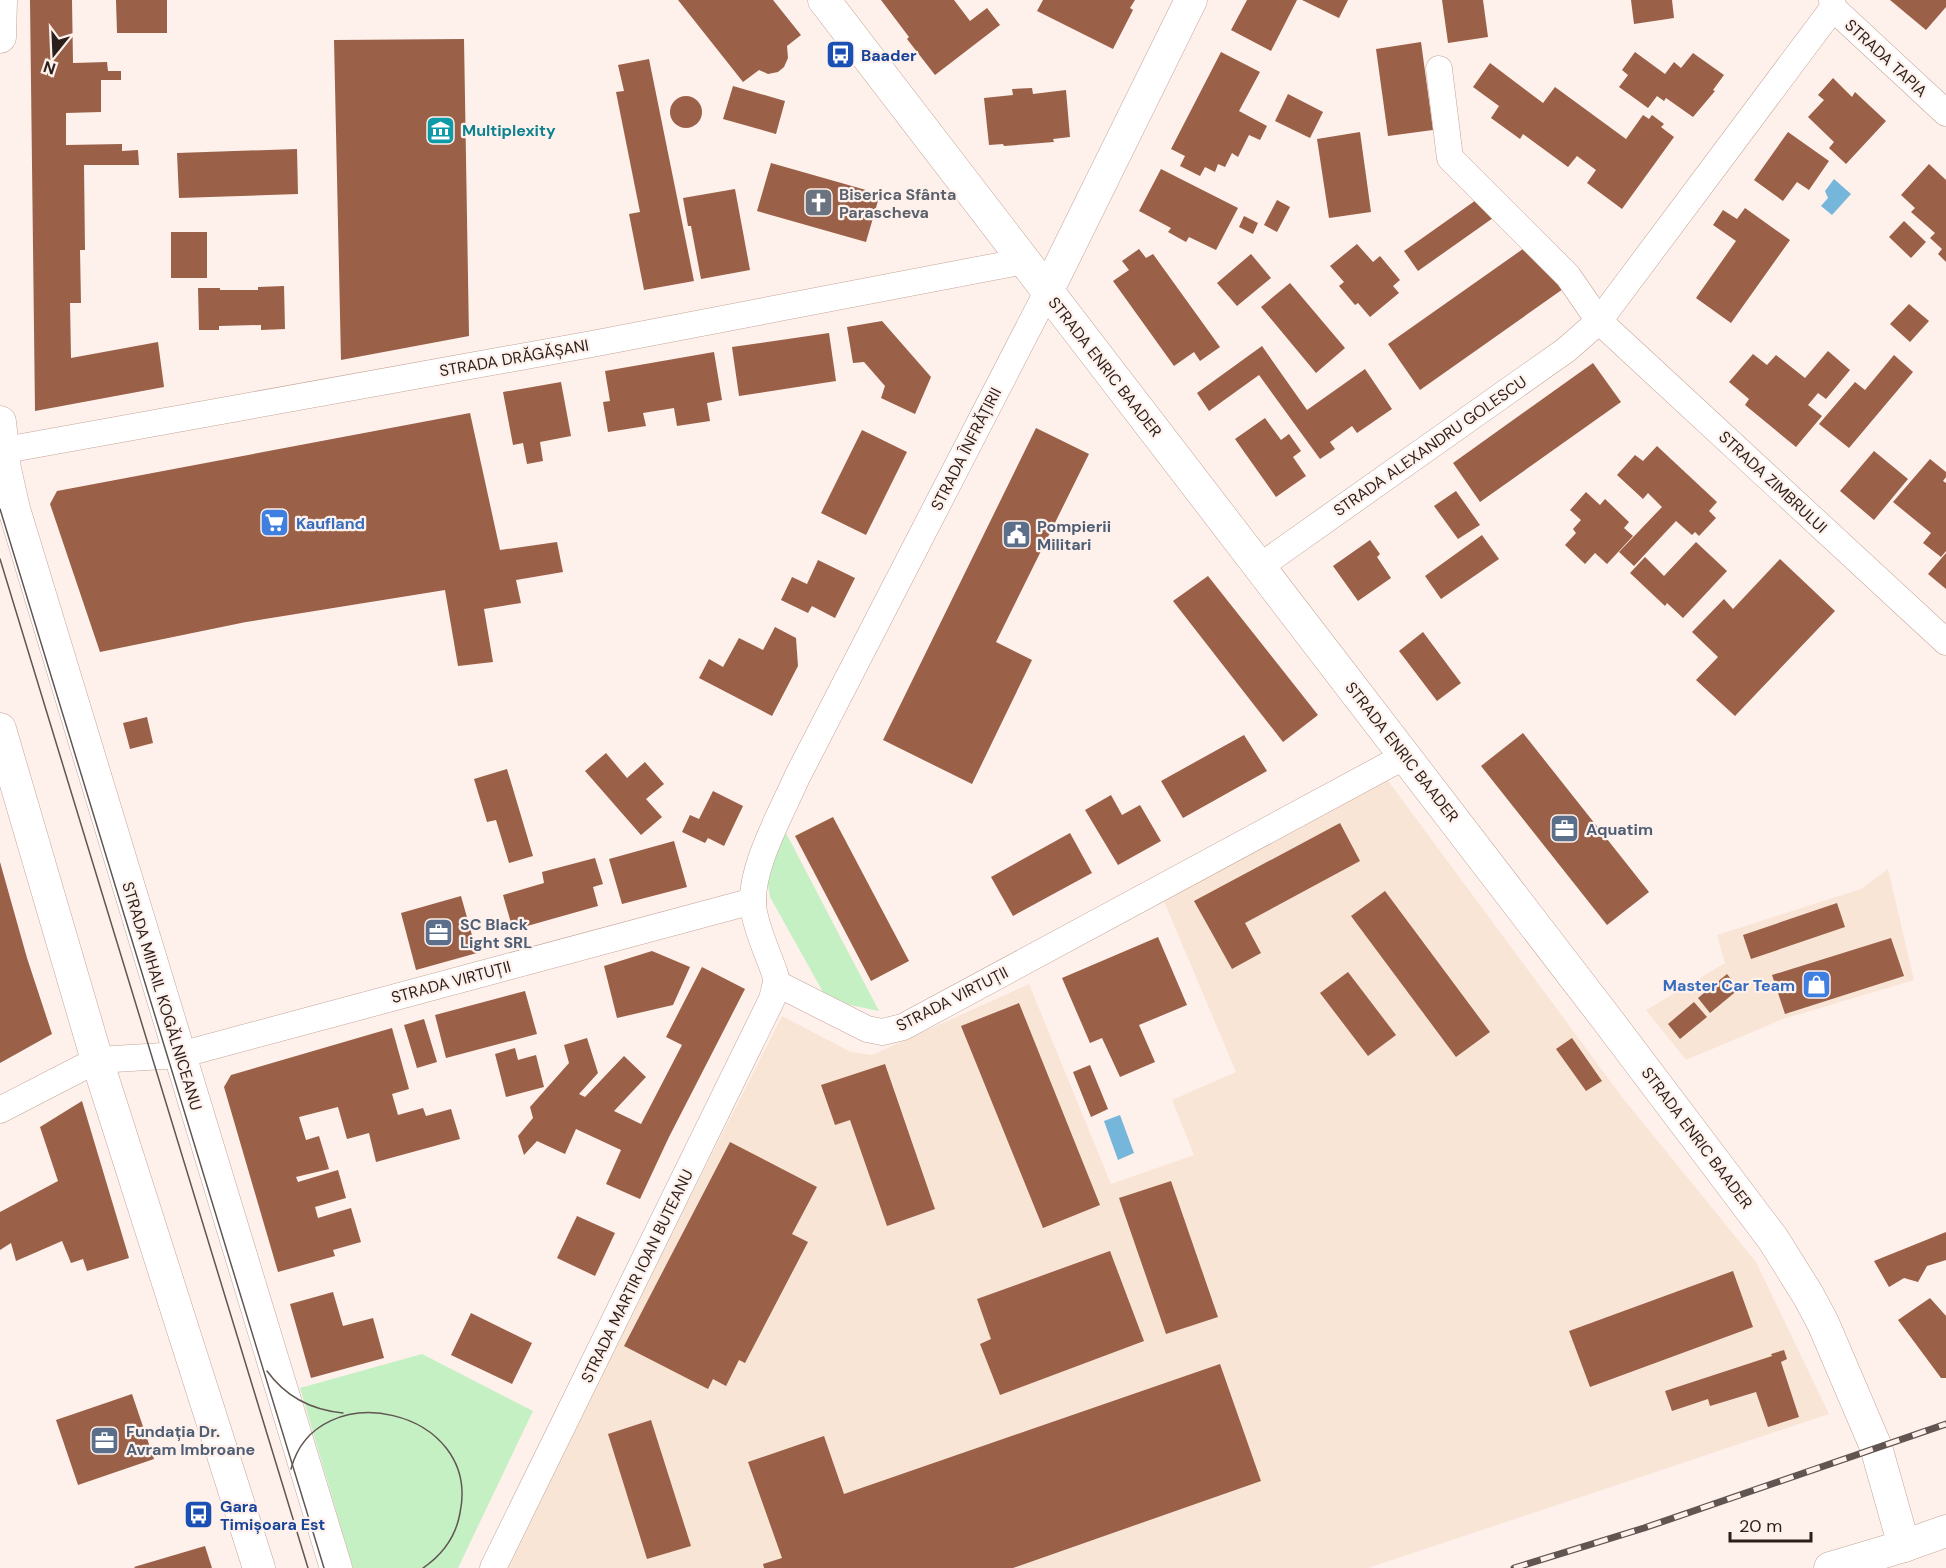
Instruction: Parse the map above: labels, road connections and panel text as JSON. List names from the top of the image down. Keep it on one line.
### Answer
{"streets":{"street":["STRADA TAPIA","STRADA DRĂGĂȘANI","STRADA ENRIC BAADER","STRADA ALEXANDRU GOLESCU","STRADA ÎNFRĂȚIRII","STRADA ZIMBRULUI","STRADA VIRTUȚII","STRADA MIHAIL KOGĂLNICEANU","STRADA MARTIR IOAN BUTEANU"]},"crossings":[["STRADA TAPIA","STRADA ALEXANDRU GOLESCU"],["STRADA DRĂGĂȘANI","STRADA ENRIC BAADER"],["STRADA DRĂGĂȘANI","STRADA MIHAIL KOGĂLNICEANU"],["STRADA ENRIC BAADER","STRADA ALEXANDRU GOLESCU"],["STRADA ENRIC BAADER","STRADA ÎNFRĂȚIRII"],["STRADA ENRIC BAADER","STRADA VIRTUȚII"],["STRADA ALEXANDRU GOLESCU","STRADA ZIMBRULUI"],["STRADA ÎNFRĂȚIRII","STRADA VIRTUȚII"],["STRADA VIRTUȚII","STRADA MIHAIL KOGĂLNICEANU"],["STRADA VIRTUȚII","STRADA MARTIR IOAN BUTEANU"]],"places":{"bus stop":["Baader","Gara Timișoara Est"],"museum":["Multiplexity"],"church":["Biserica Sfânta Parascheva"],"supermarket":["Kaufland"],"public building":["Pompierii Militari"],"office":["Aquatim","SC Black Light SRL","Fundația Dr. Avram Imbroane"],"shop":["Master Car Team"]},"scale_bar":"20 m","north":"bottom"}
